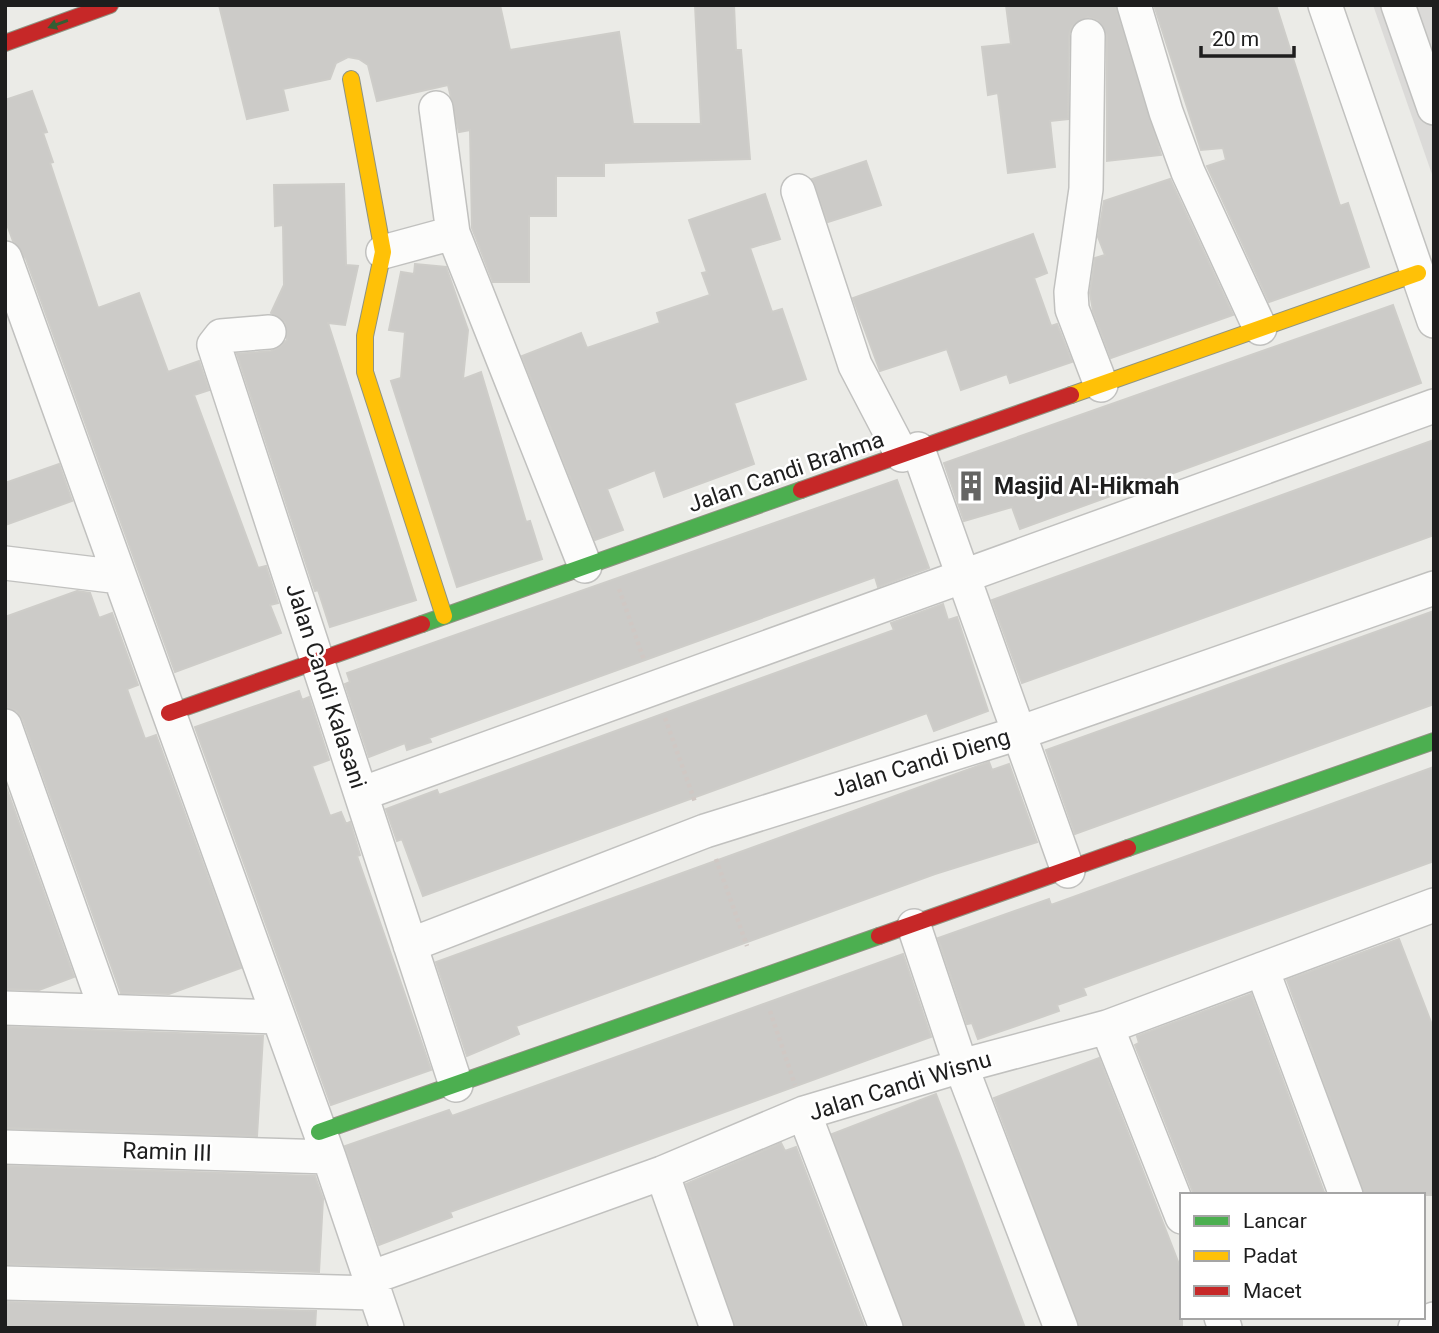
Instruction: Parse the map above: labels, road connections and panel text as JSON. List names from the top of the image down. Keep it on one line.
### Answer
{"streets":{"street":["Jalan Candi Brahma","Jalan Candi Kalasani","Jalan Candi Dieng","Jalan Candi Wisnu","Ramin III"]},"crossings":[["Jalan Candi Brahma","Jalan Candi Kalasani"],["Jalan Candi Kalasani","Jalan Candi Dieng"]],"places":{"building":["Masjid Al-Hikmah"]},"legend":["Lancar","Padat","Macet"],"scale_bar":"20 m"}
